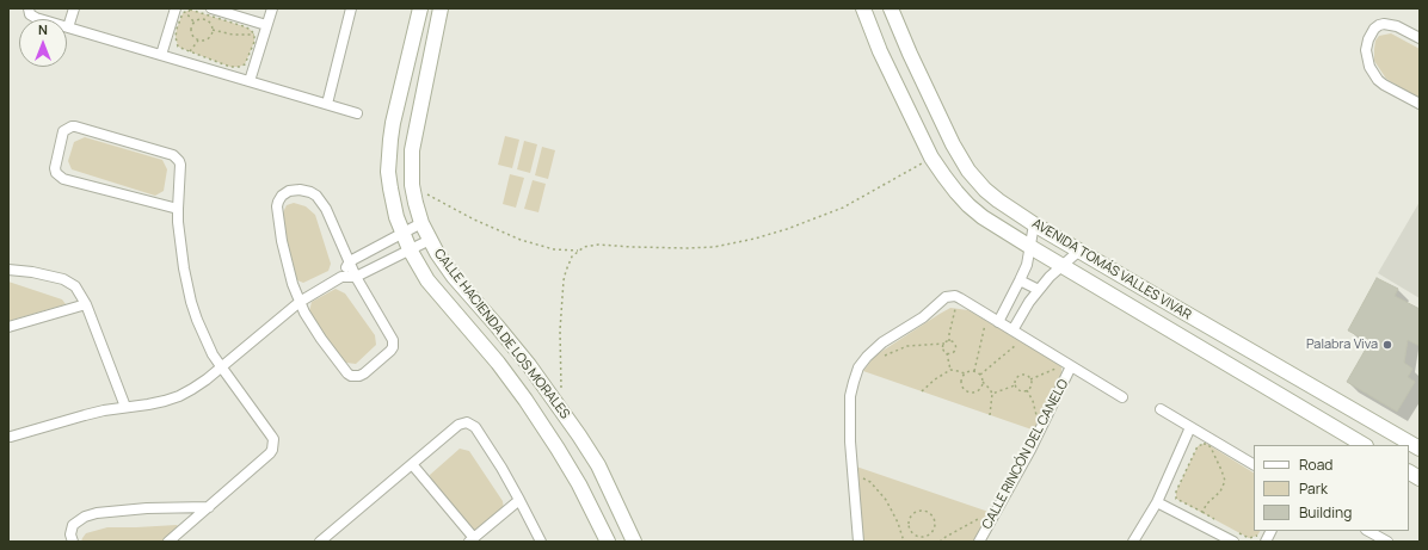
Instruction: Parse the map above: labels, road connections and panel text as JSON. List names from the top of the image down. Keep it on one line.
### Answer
{"streets":{"main road":["AVENIDA TOMÁS VALLES VIVAR","CALLE HACIENDA DE LOS MORALES"],"street":["CALLE RINCÓN DEL CANELO"]},"places":["Palabra Viva"],"legend":["Road","Park","Building"],"north":"top"}
